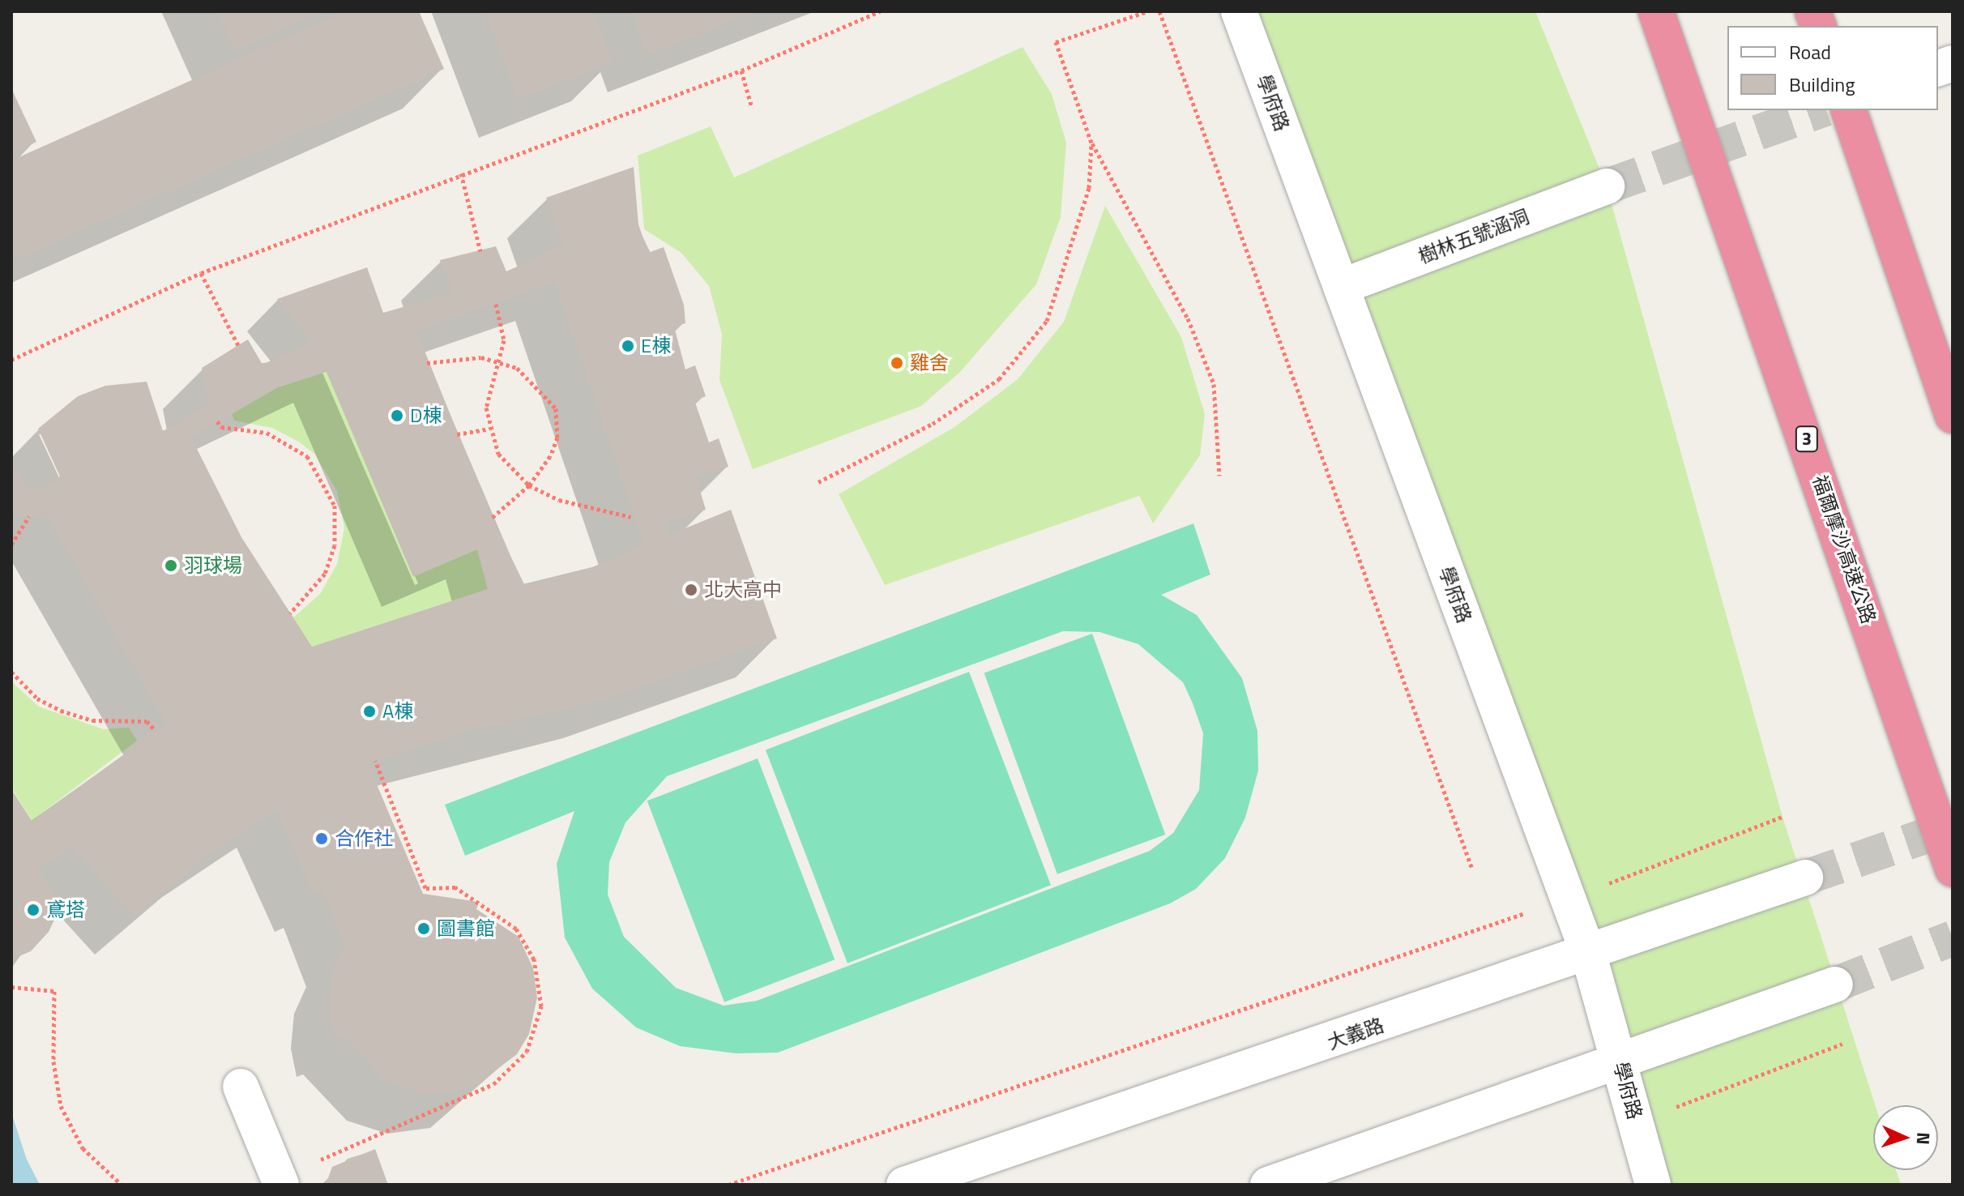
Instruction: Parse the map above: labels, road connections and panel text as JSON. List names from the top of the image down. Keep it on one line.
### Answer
{"streets":{"highway":["3","福爾摩沙高速公路"],"street":["學府路","樹林五號涵洞","大義路"]},"crossings":[["學府路","樹林五號涵洞"],["學府路","大義路"]],"places":["E棟","雞舍","D棟","羽球場","北大高中","A棟","合作社","鳶塔","圖書館"],"legend":["Road","Building"],"north":"right"}
